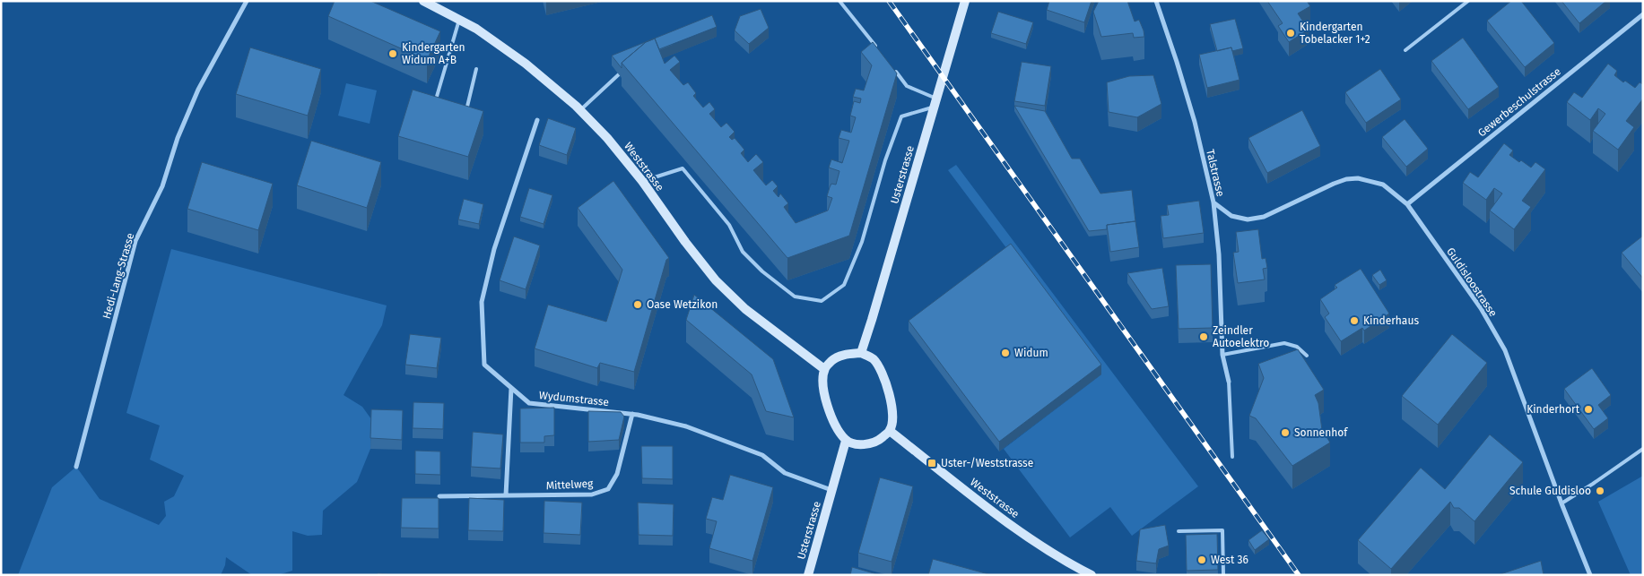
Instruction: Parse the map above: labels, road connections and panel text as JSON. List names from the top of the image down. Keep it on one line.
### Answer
{"streets":{"main road":["Weststrasse","Usterstrasse"],"street":["Gewerbeschulstrasse","Talstrasse","Hedi-Lang-Strasse","Guldisloostrasse","Wydumstrasse","Mittelweg"]},"crossings":[["Gewerbeschulstrasse","Guldisloostrasse"],["Weststrasse","Usterstrasse"],["Talstrasse","Guldisloostrasse"],["Usterstrasse","Wydumstrasse"],["Wydumstrasse","Mittelweg"]],"places":{"other":["Kindergarten Tobelacker 1+2","Kindergarten Widum A+B","Oase Wetzikon","Kinderhaus","Zeindler Autoelektro","Widum","Kinderhort","Sonnenhof","Schule Guldisloo","West 36"],"transit":["Uster-/Weststrasse"]}}
